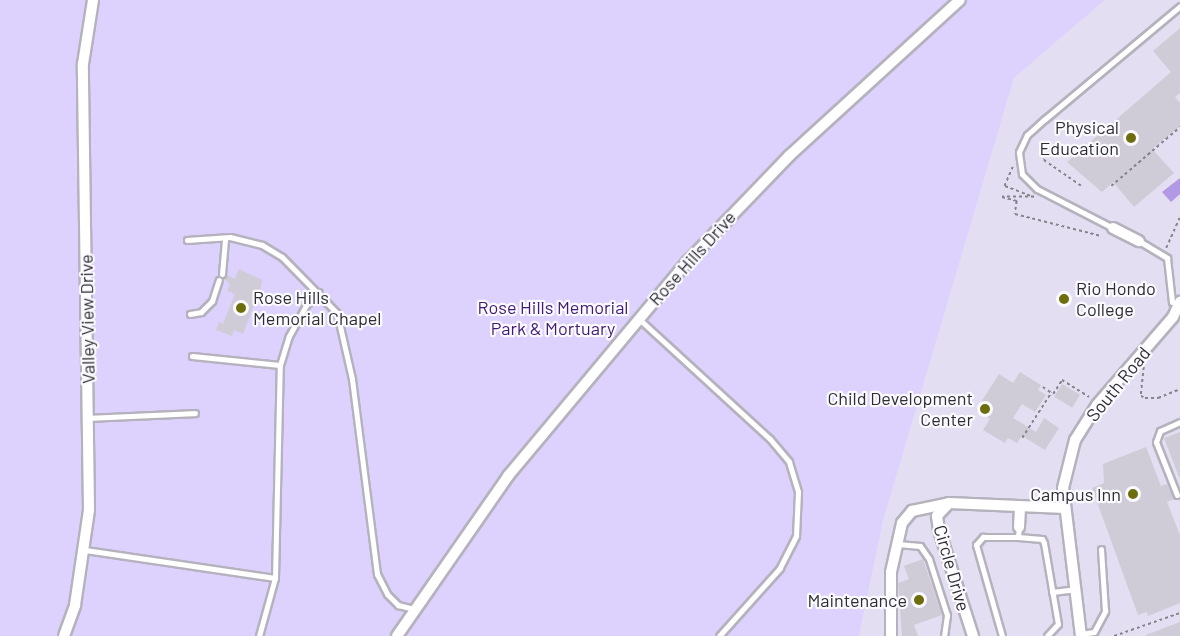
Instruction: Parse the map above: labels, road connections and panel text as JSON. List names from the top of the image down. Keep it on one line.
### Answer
{"streets":{"street":["Rose Hills Drive","Valley View Drive","South Road","Circle Drive"]},"parks":["Rose Hills Memorial Park & Mortuary"],"places":["Physical Education","Rio Hondo College","Rose Hills Memorial Chapel","Child Development Center","Campus Inn","Maintenance"]}
